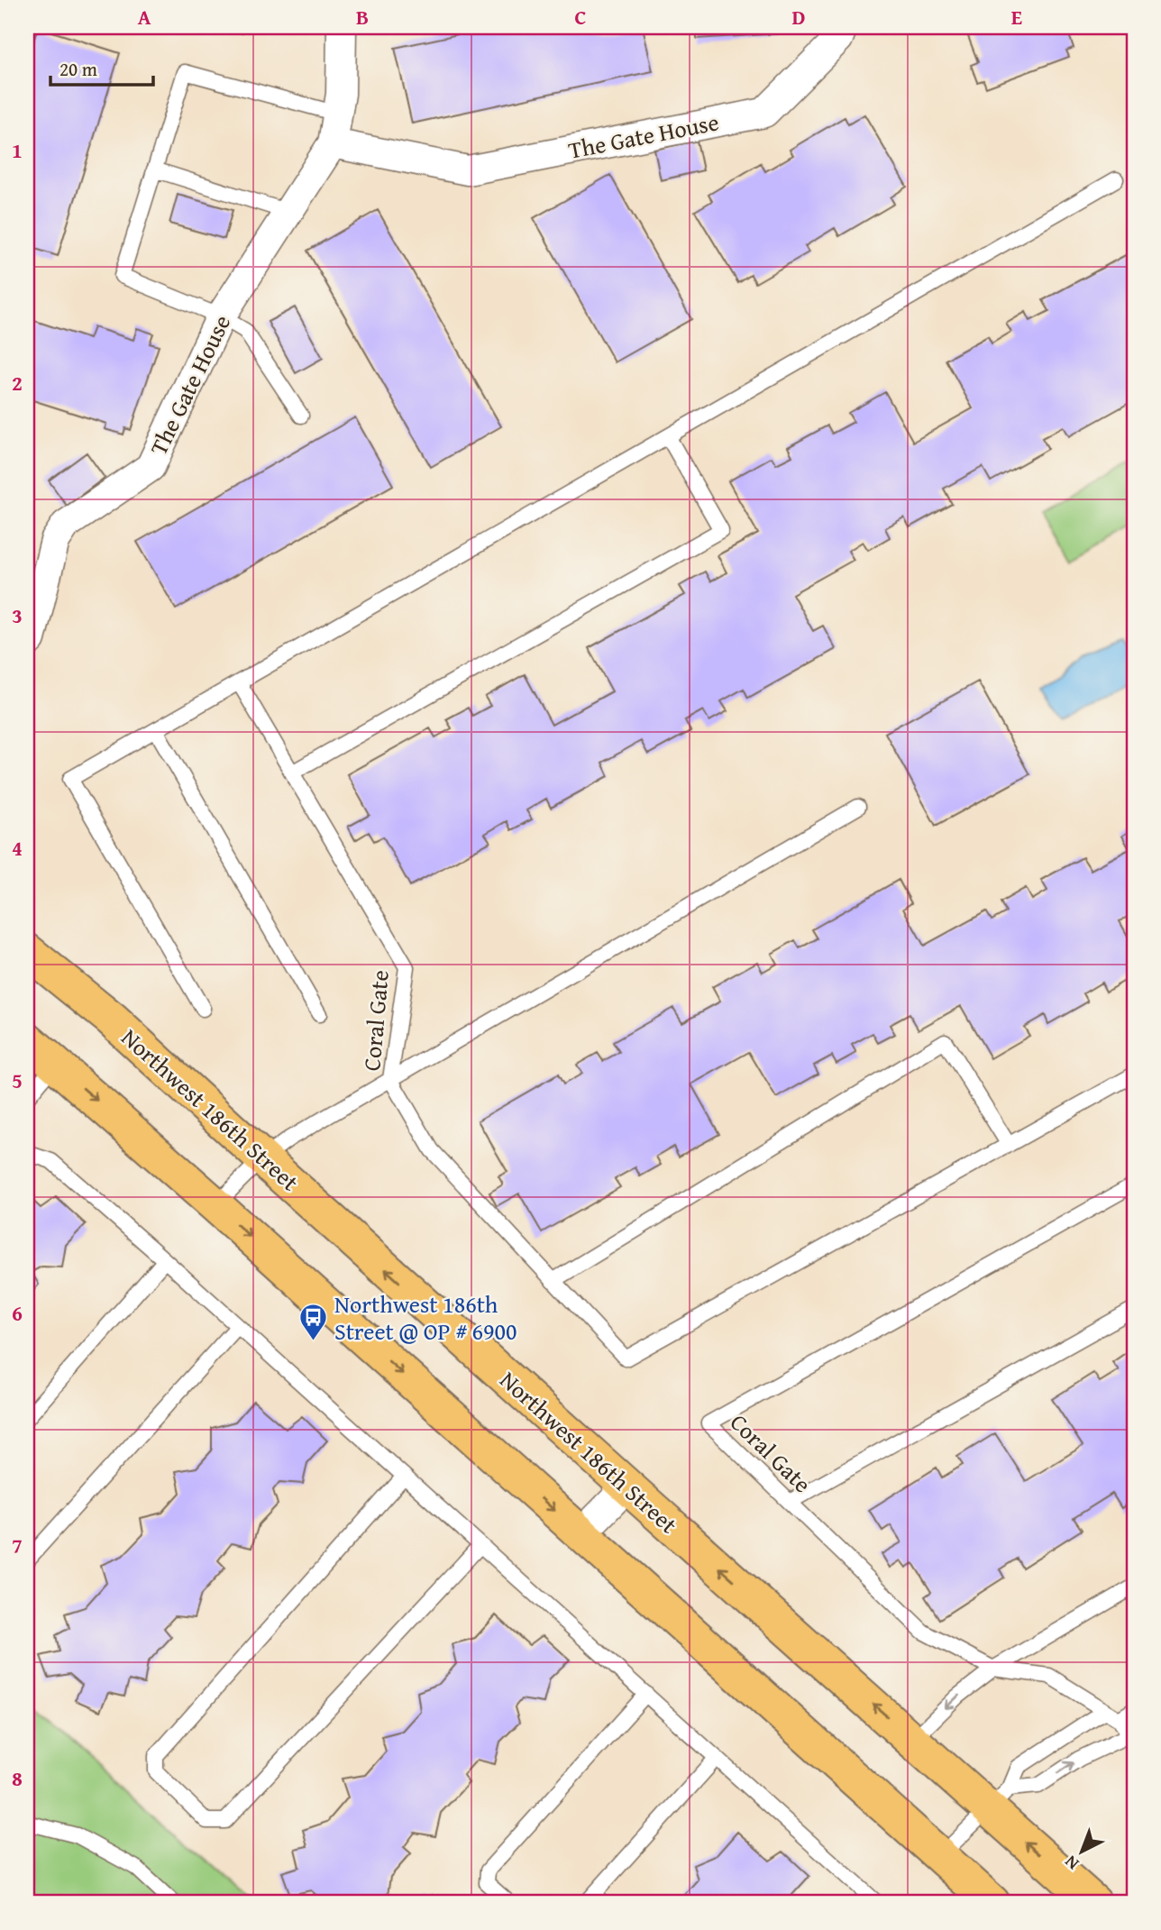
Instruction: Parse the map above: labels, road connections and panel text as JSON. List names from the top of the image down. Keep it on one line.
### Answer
{"streets":{"main road":["Northwest 186th Street"],"street":["The Gate House"],"lane":["Coral Gate"]},"places":{"bus stop":["Northwest 186th Street @ OP # 6900"]},"scale_bar":"20 m","north":"bottom left","grid":{"columns":["A","B","C","D","E"],"rows":["1","2","3","4","5","6","7","8"]}}
